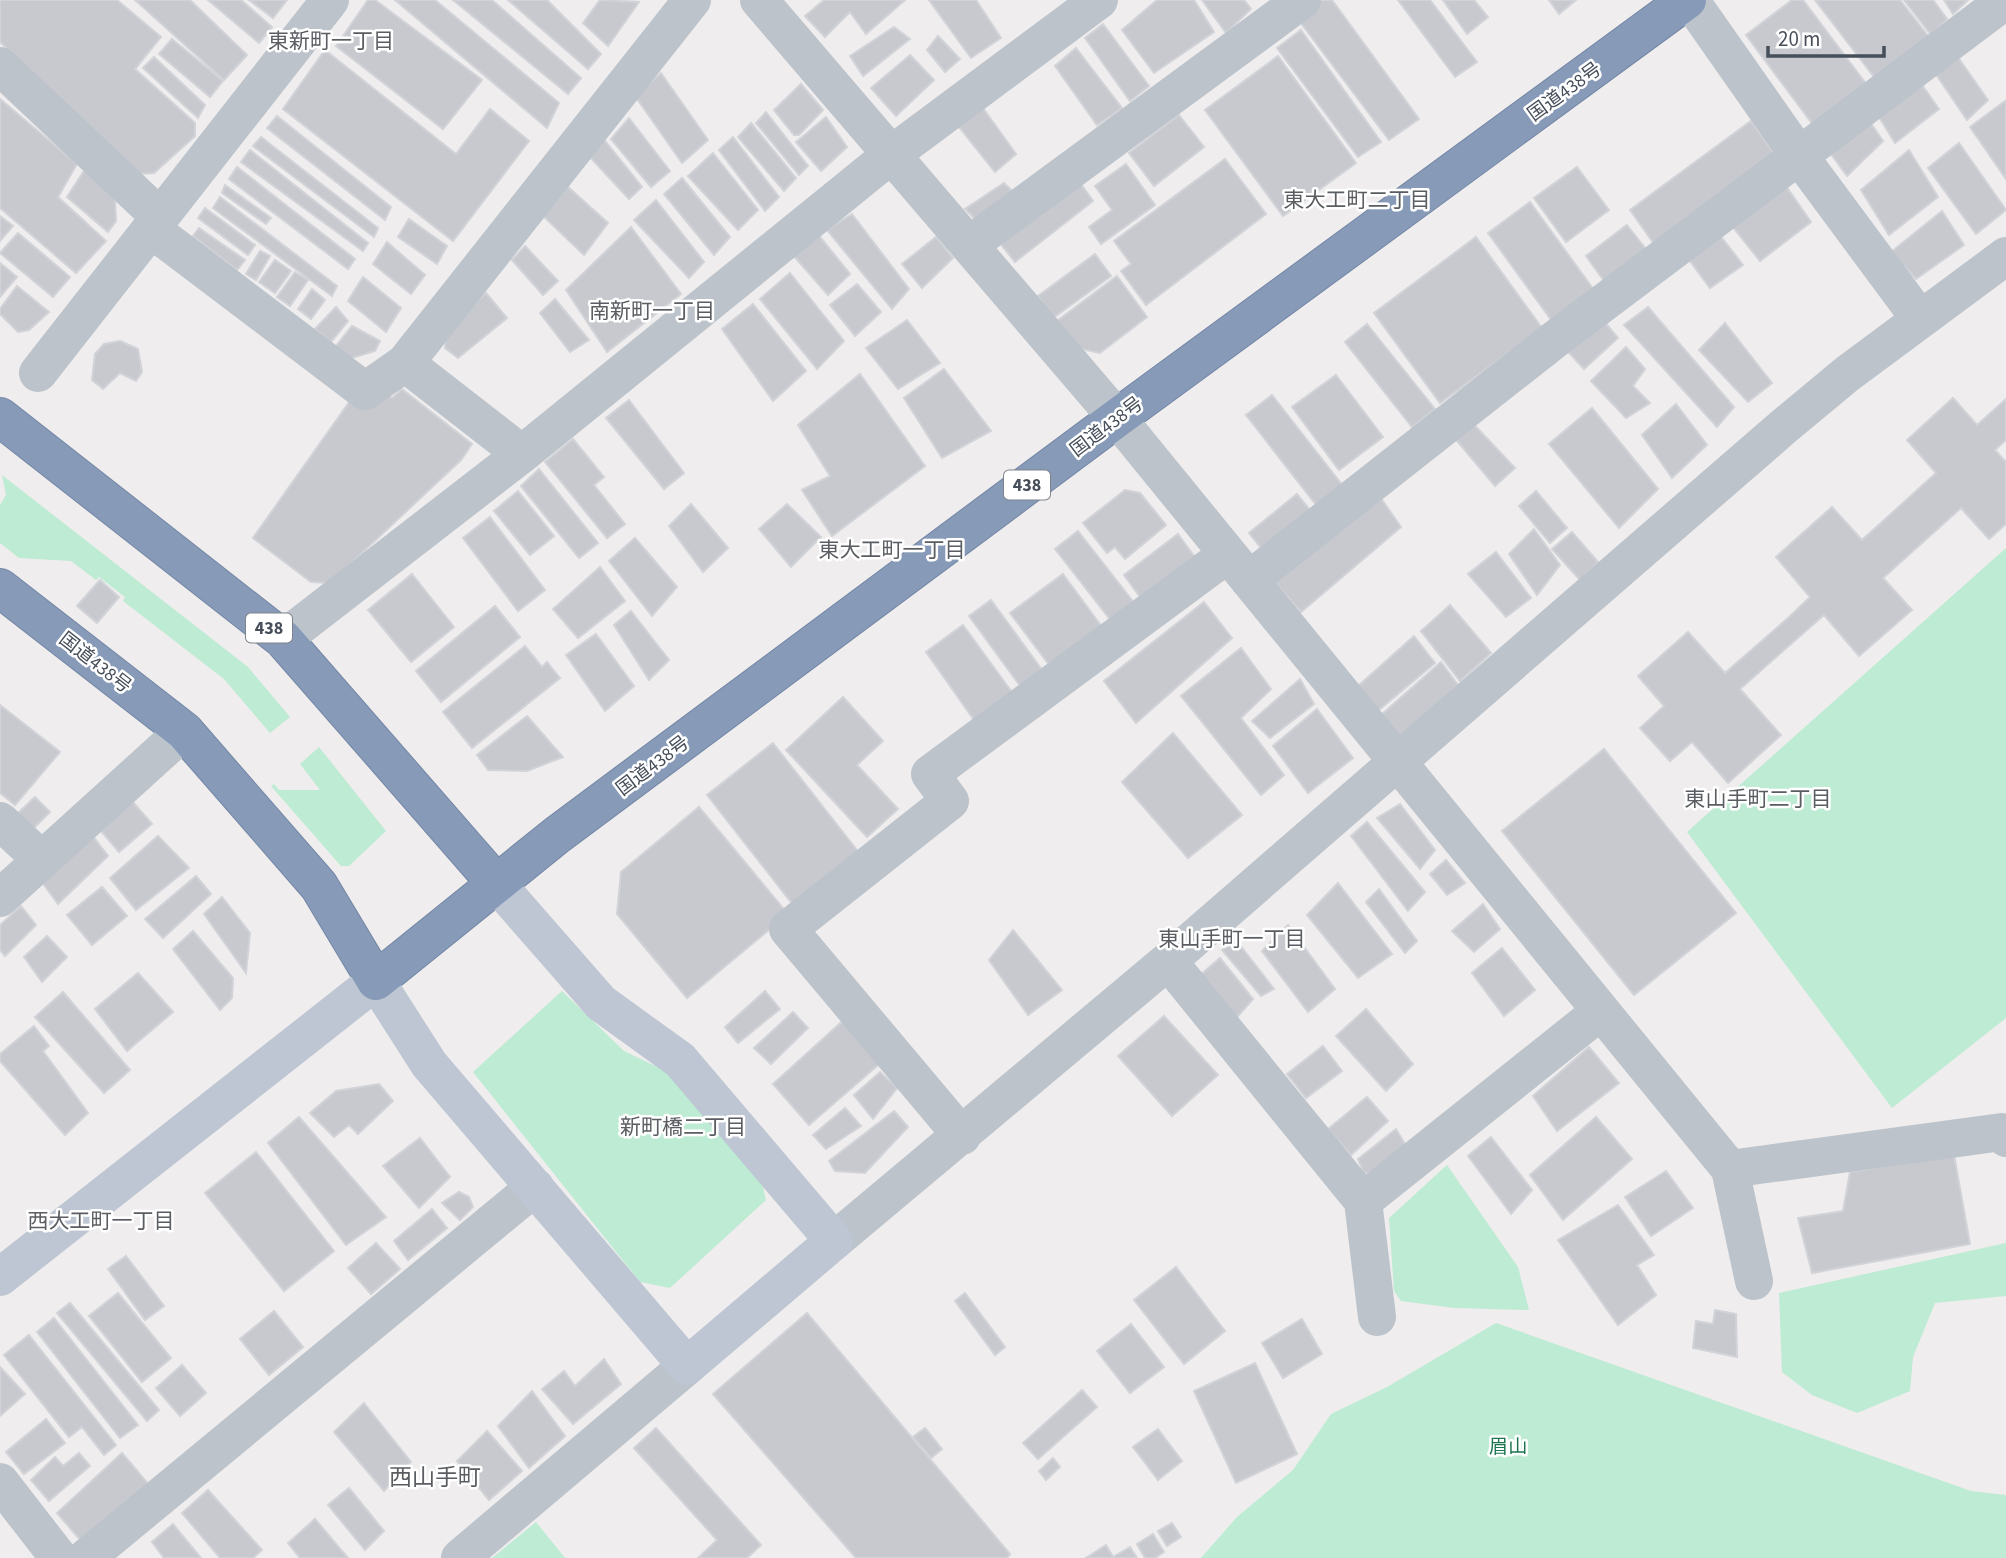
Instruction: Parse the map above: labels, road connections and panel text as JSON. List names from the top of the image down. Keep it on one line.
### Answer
{"streets":{"highway":["国道438号","438"]},"crossings":[["国道438号","438"]],"districts":["東新町一丁目","東大工町二丁目","南新町一丁目","東大工町一丁目","東山手町二丁目","東山手町一丁目","新町橋二丁目","西大工町一丁目","西山手町"],"parks":["眉山"],"scale_bar":"20 m"}
